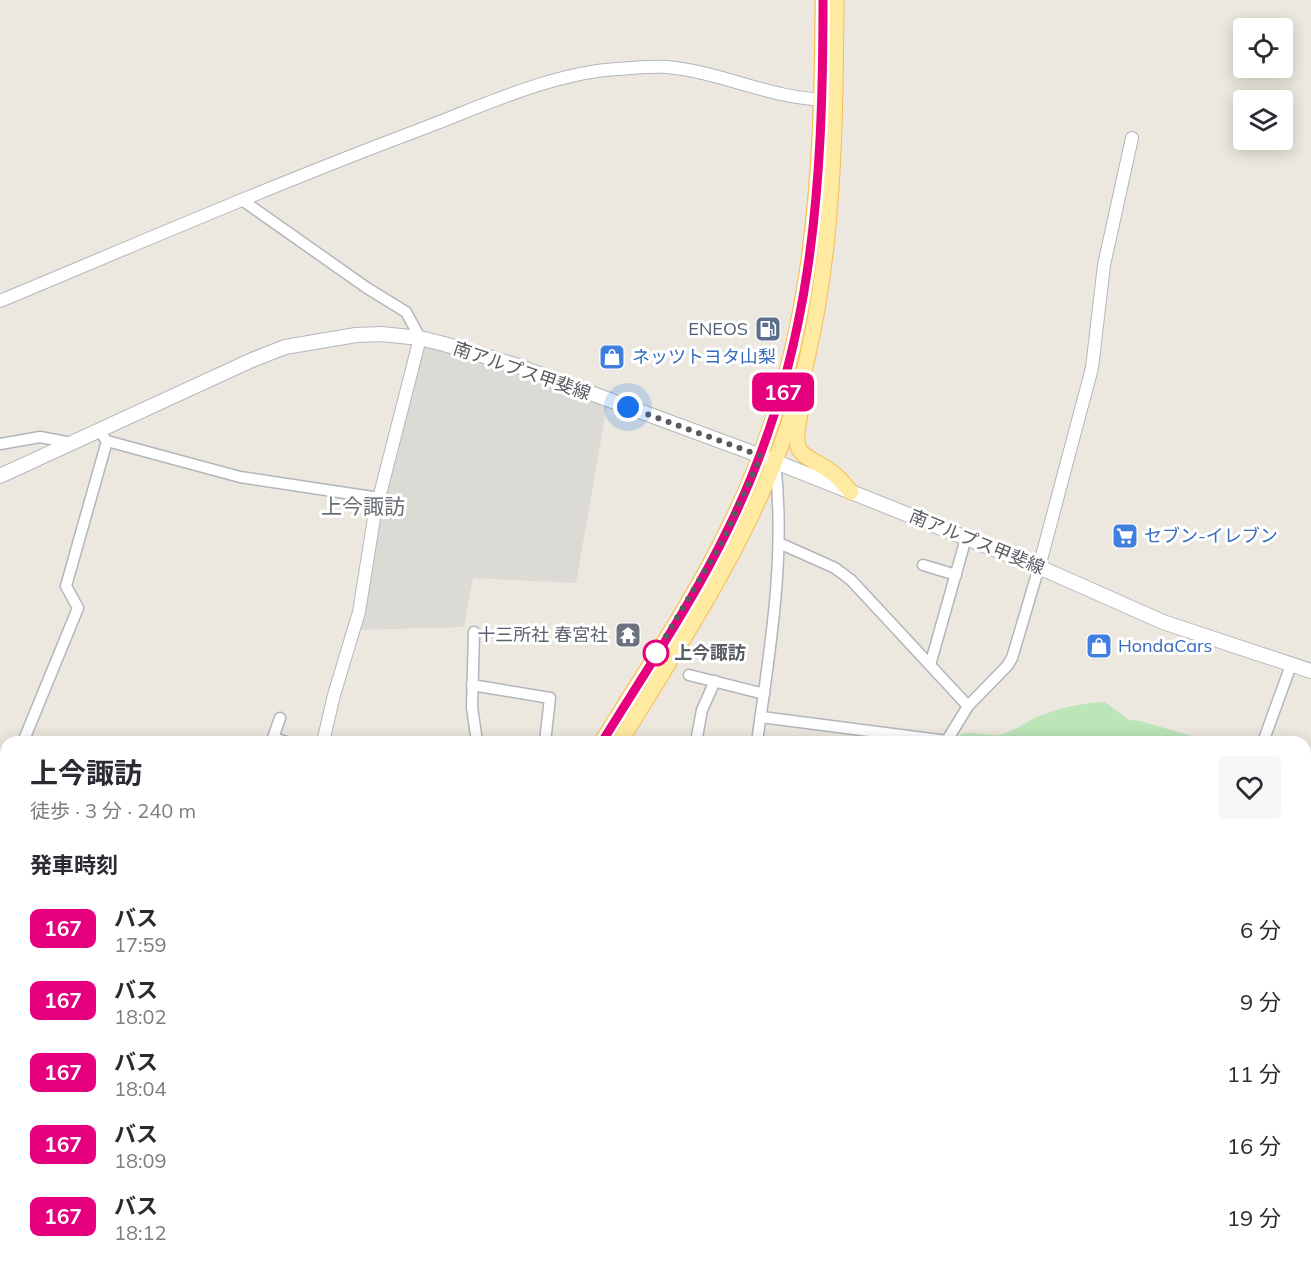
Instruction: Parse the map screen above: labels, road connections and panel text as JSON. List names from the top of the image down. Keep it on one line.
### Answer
{"streets":{"main road":["南アルプス甲斐線"]},"districts":["上今諏訪"],"places":{"fuel station":["ENEOS"],"shop":["ネッツトヨタ山梨","HondaCars"],"supermarket":["セブン-イレブン"],"temple":["十三所社 春宮社"],"other":["上今諏訪"]},"lines":["bus line 167"],"page":{"on_map":"167","heading":[["上今諏訪","徒歩 · 3 分 · 240 m"],"発車時刻"],"list":[{"mark":"167","name":"バス","note":"17:59","value":"6 分"},{"mark":"167","name":"バス","note":"18:02","value":"9 分"},{"mark":"167","name":"バス","note":"18:04","value":"11 分"},{"mark":"167","name":"バス","note":"18:09","value":"16 分"},{"mark":"167","name":"バス","note":"18:12","value":"19 分"}]}}
